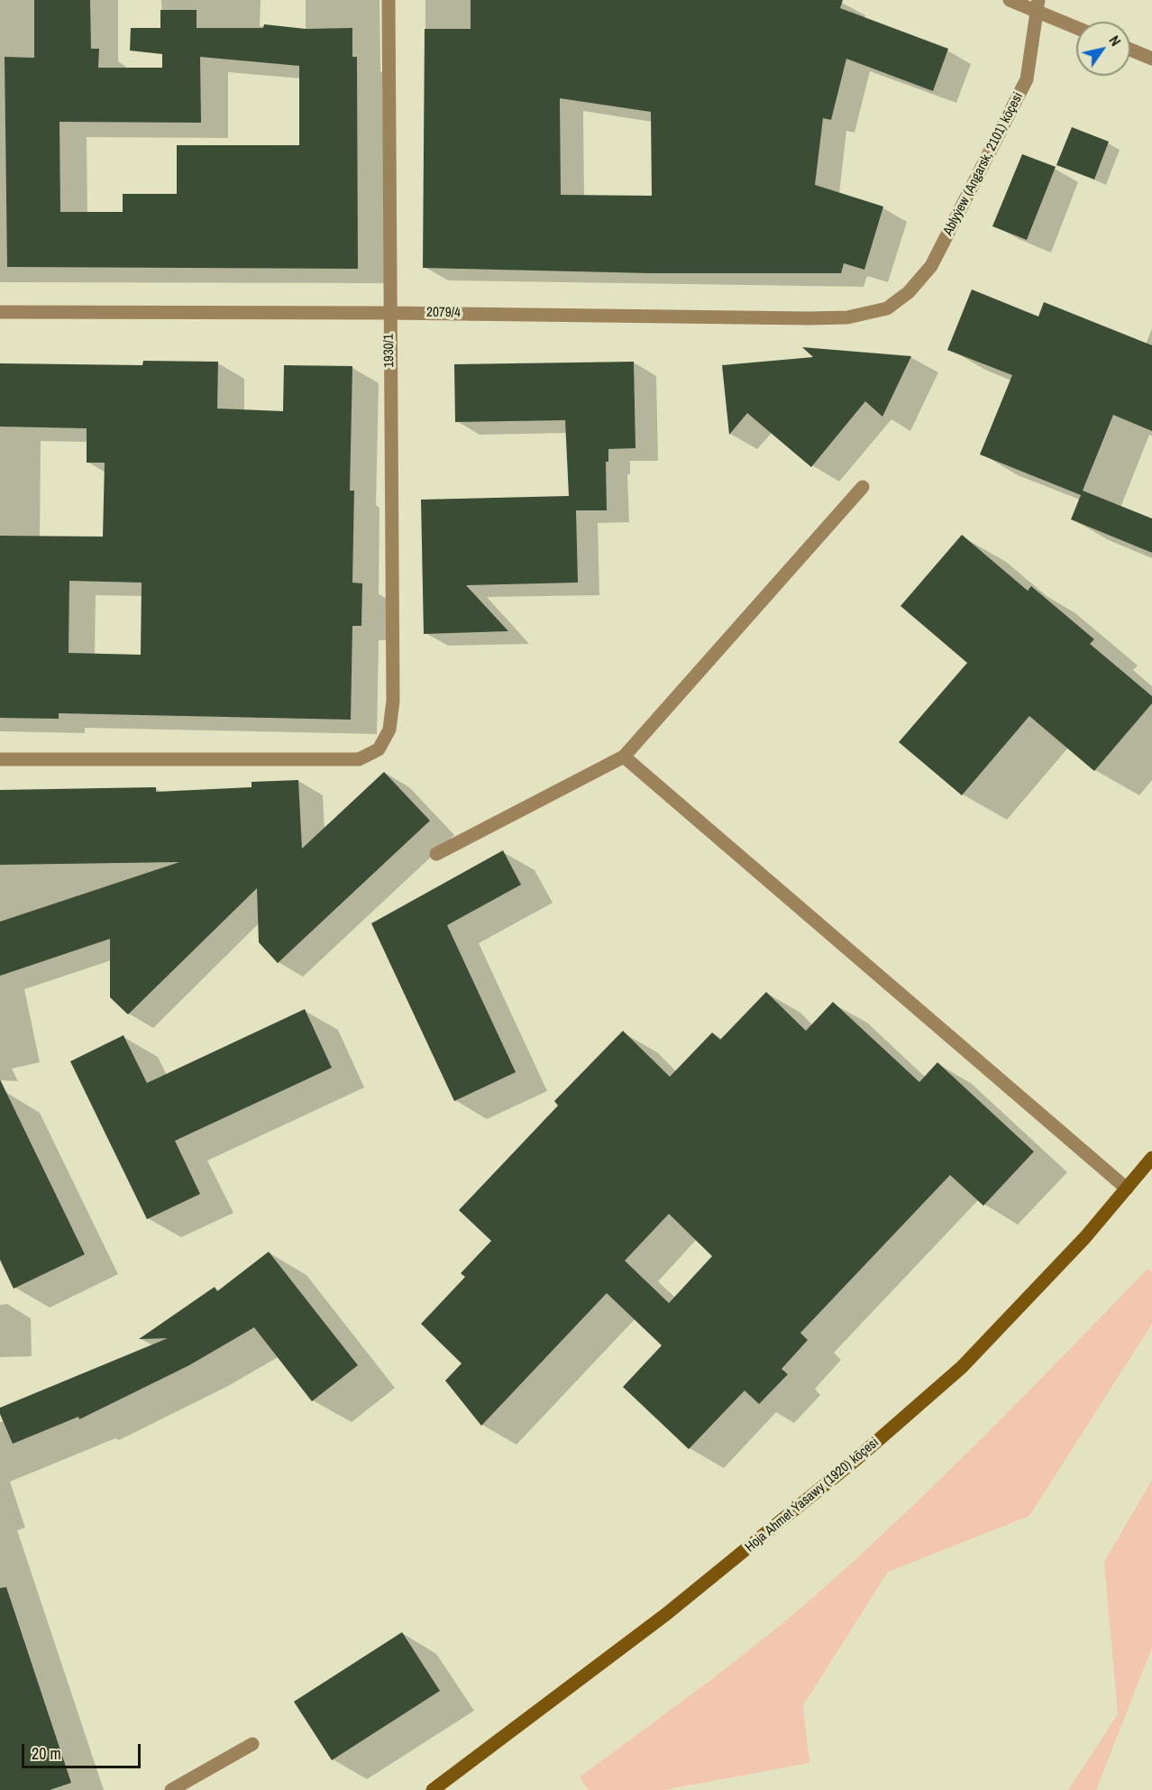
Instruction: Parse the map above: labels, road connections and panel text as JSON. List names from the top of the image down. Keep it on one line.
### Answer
{"streets":{"street":["Ablyýew (Angarsk, 2101) köçesi","2079/4","1930/1","Hoja Ahmet Ýasawy (1920) köçesi"]},"crossings":[["Ablyýew (Angarsk, 2101) köçesi","2079/4"],["2079/4","1930/1"]],"scale_bar":"20 m","north":"top right"}
